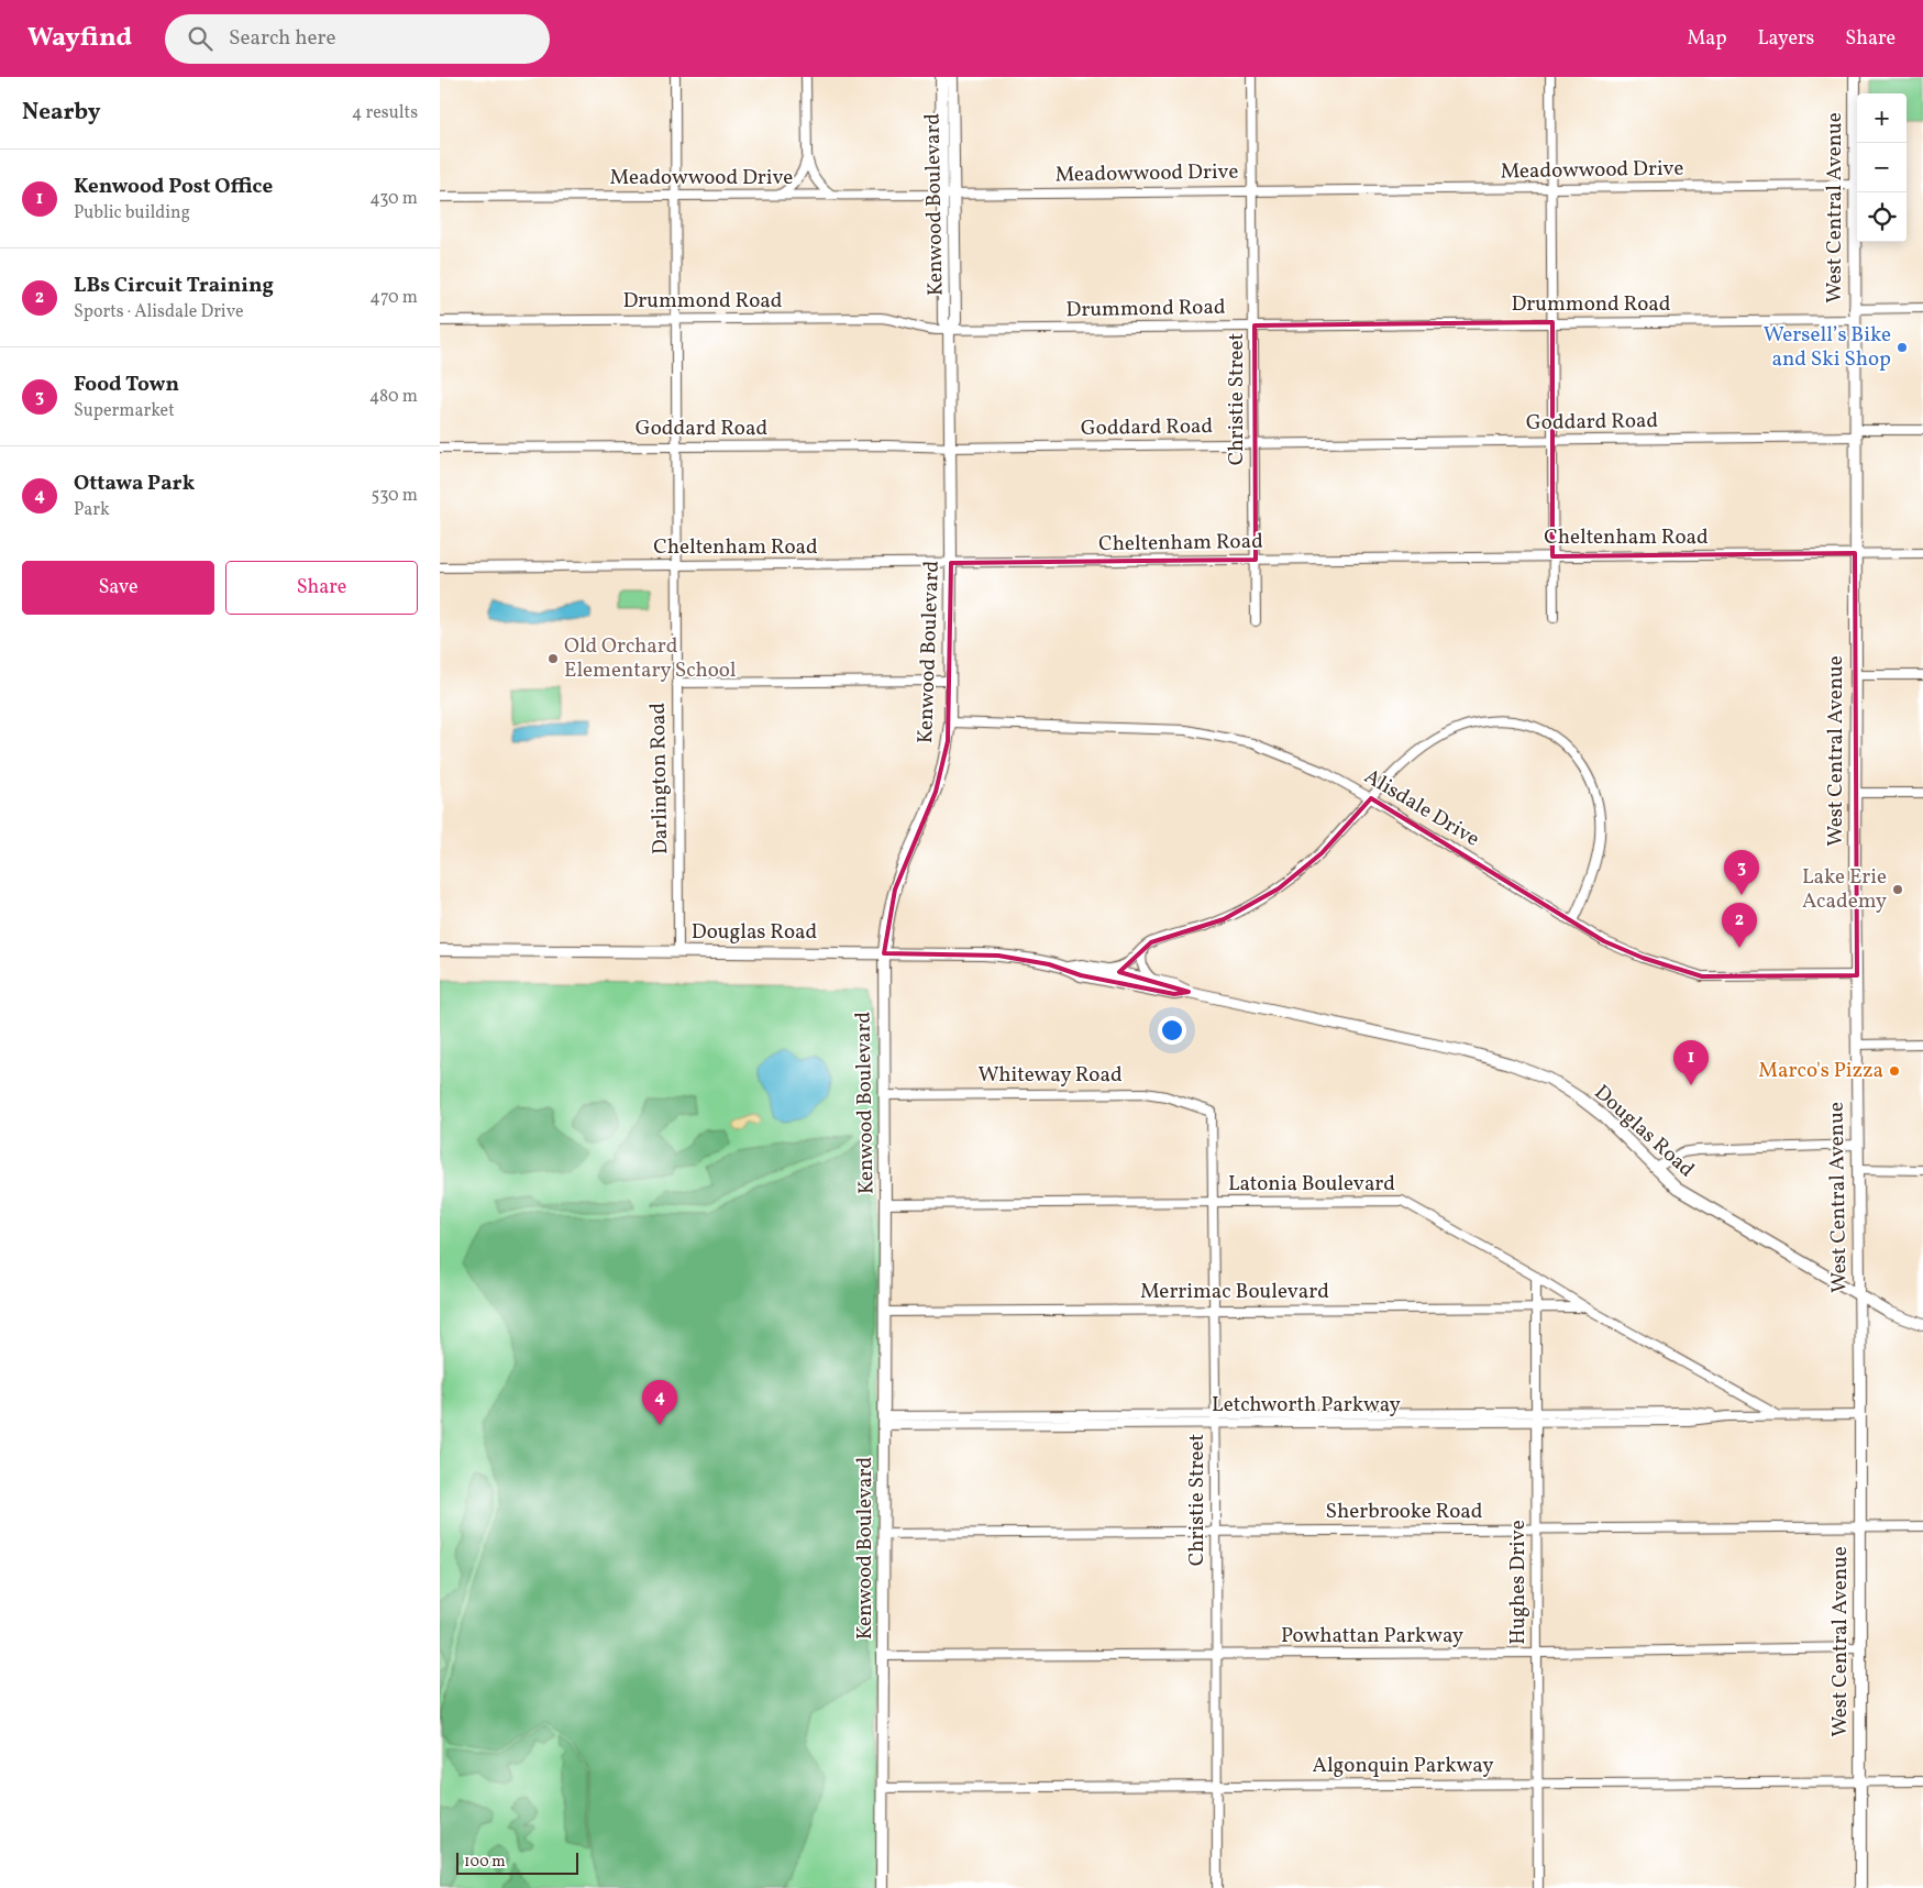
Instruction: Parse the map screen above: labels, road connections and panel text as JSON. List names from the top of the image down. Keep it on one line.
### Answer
{"streets":{"street":["Meadowwood Drive","Kenwood Boulevard","West Central Avenue","Drummond Road","Christie Street","Goddard Road","Cheltenham Road","Darlington Road","Alisdale Drive","Douglas Road","Whiteway Road","Latonia Boulevard","Merrimac Boulevard","Letchworth Parkway","Sherbrooke Road","Hughes Drive","Powhattan Parkway","Algonquin Parkway"]},"crossings":[["Meadowwood Drive","Kenwood Boulevard"],["Meadowwood Drive","West Central Avenue"],["Meadowwood Drive","Christie Street"],["Meadowwood Drive","Darlington Road"],["Kenwood Boulevard","Drummond Road"],["Kenwood Boulevard","Goddard Road"],["Kenwood Boulevard","Cheltenham Road"],["Kenwood Boulevard","Alisdale Drive"],["Kenwood Boulevard","Douglas Road"],["Kenwood Boulevard","Whiteway Road"],["Kenwood Boulevard","Latonia Boulevard"],["Kenwood Boulevard","Merrimac Boulevard"],["Kenwood Boulevard","Letchworth Parkway"],["Kenwood Boulevard","Sherbrooke Road"],["Kenwood Boulevard","Powhattan Parkway"],["Kenwood Boulevard","Algonquin Parkway"],["West Central Avenue","Drummond Road"],["West Central Avenue","Goddard Road"],["West Central Avenue","Cheltenham Road"],["West Central Avenue","Alisdale Drive"],["West Central Avenue","Douglas Road"],["West Central Avenue","Letchworth Parkway"],["West Central Avenue","Sherbrooke Road"],["West Central Avenue","Powhattan Parkway"],["West Central Avenue","Algonquin Parkway"],["Drummond Road","Christie Street"],["Drummond Road","Darlington Road"],["Christie Street","Goddard Road"],["Christie Street","Cheltenham Road"],["Christie Street","Whiteway Road"],["Christie Street","Latonia Boulevard"],["Christie Street","Merrimac Boulevard"],["Christie Street","Letchworth Parkway"],["Christie Street","Sherbrooke Road"],["Christie Street","Powhattan Parkway"],["Christie Street","Algonquin Parkway"],["Goddard Road","Darlington Road"],["Cheltenham Road","Darlington Road"],["Darlington Road","Douglas Road"],["Latonia Boulevard","Merrimac Boulevard"],["Latonia Boulevard","Letchworth Parkway"],["Latonia Boulevard","Hughes Drive"],["Merrimac Boulevard","Hughes Drive"],["Letchworth Parkway","Hughes Drive"],["Sherbrooke Road","Hughes Drive"],["Hughes Drive","Powhattan Parkway"],["Hughes Drive","Algonquin Parkway"]],"places":["Wersell’s Bike and Ski Shop","Old Orchard Elementary School","Lake Erie Academy","Marco's Pizza"],"scale_bar":"100 m","page":{"header":"Wayfind","search":"Search here","nav":["Map","Layers","Share"],"heading":["Nearby","4 results"],"map_buttons":["+","−"],"list":[{"mark":"1","name":"Kenwood Post Office","note":"Public building","value":"430 m"},{"mark":"2","name":"LBs Circuit Training","note":"Sports · Alisdale Drive","value":"470 m"},{"mark":"3","name":"Food Town","note":"Supermarket","value":"480 m"},{"mark":"4","name":"Ottawa Park","note":"Park","value":"530 m"}],"buttons":["Save","Share"],"pins":["3","2","1","4"],"scale":"100 m"}}
